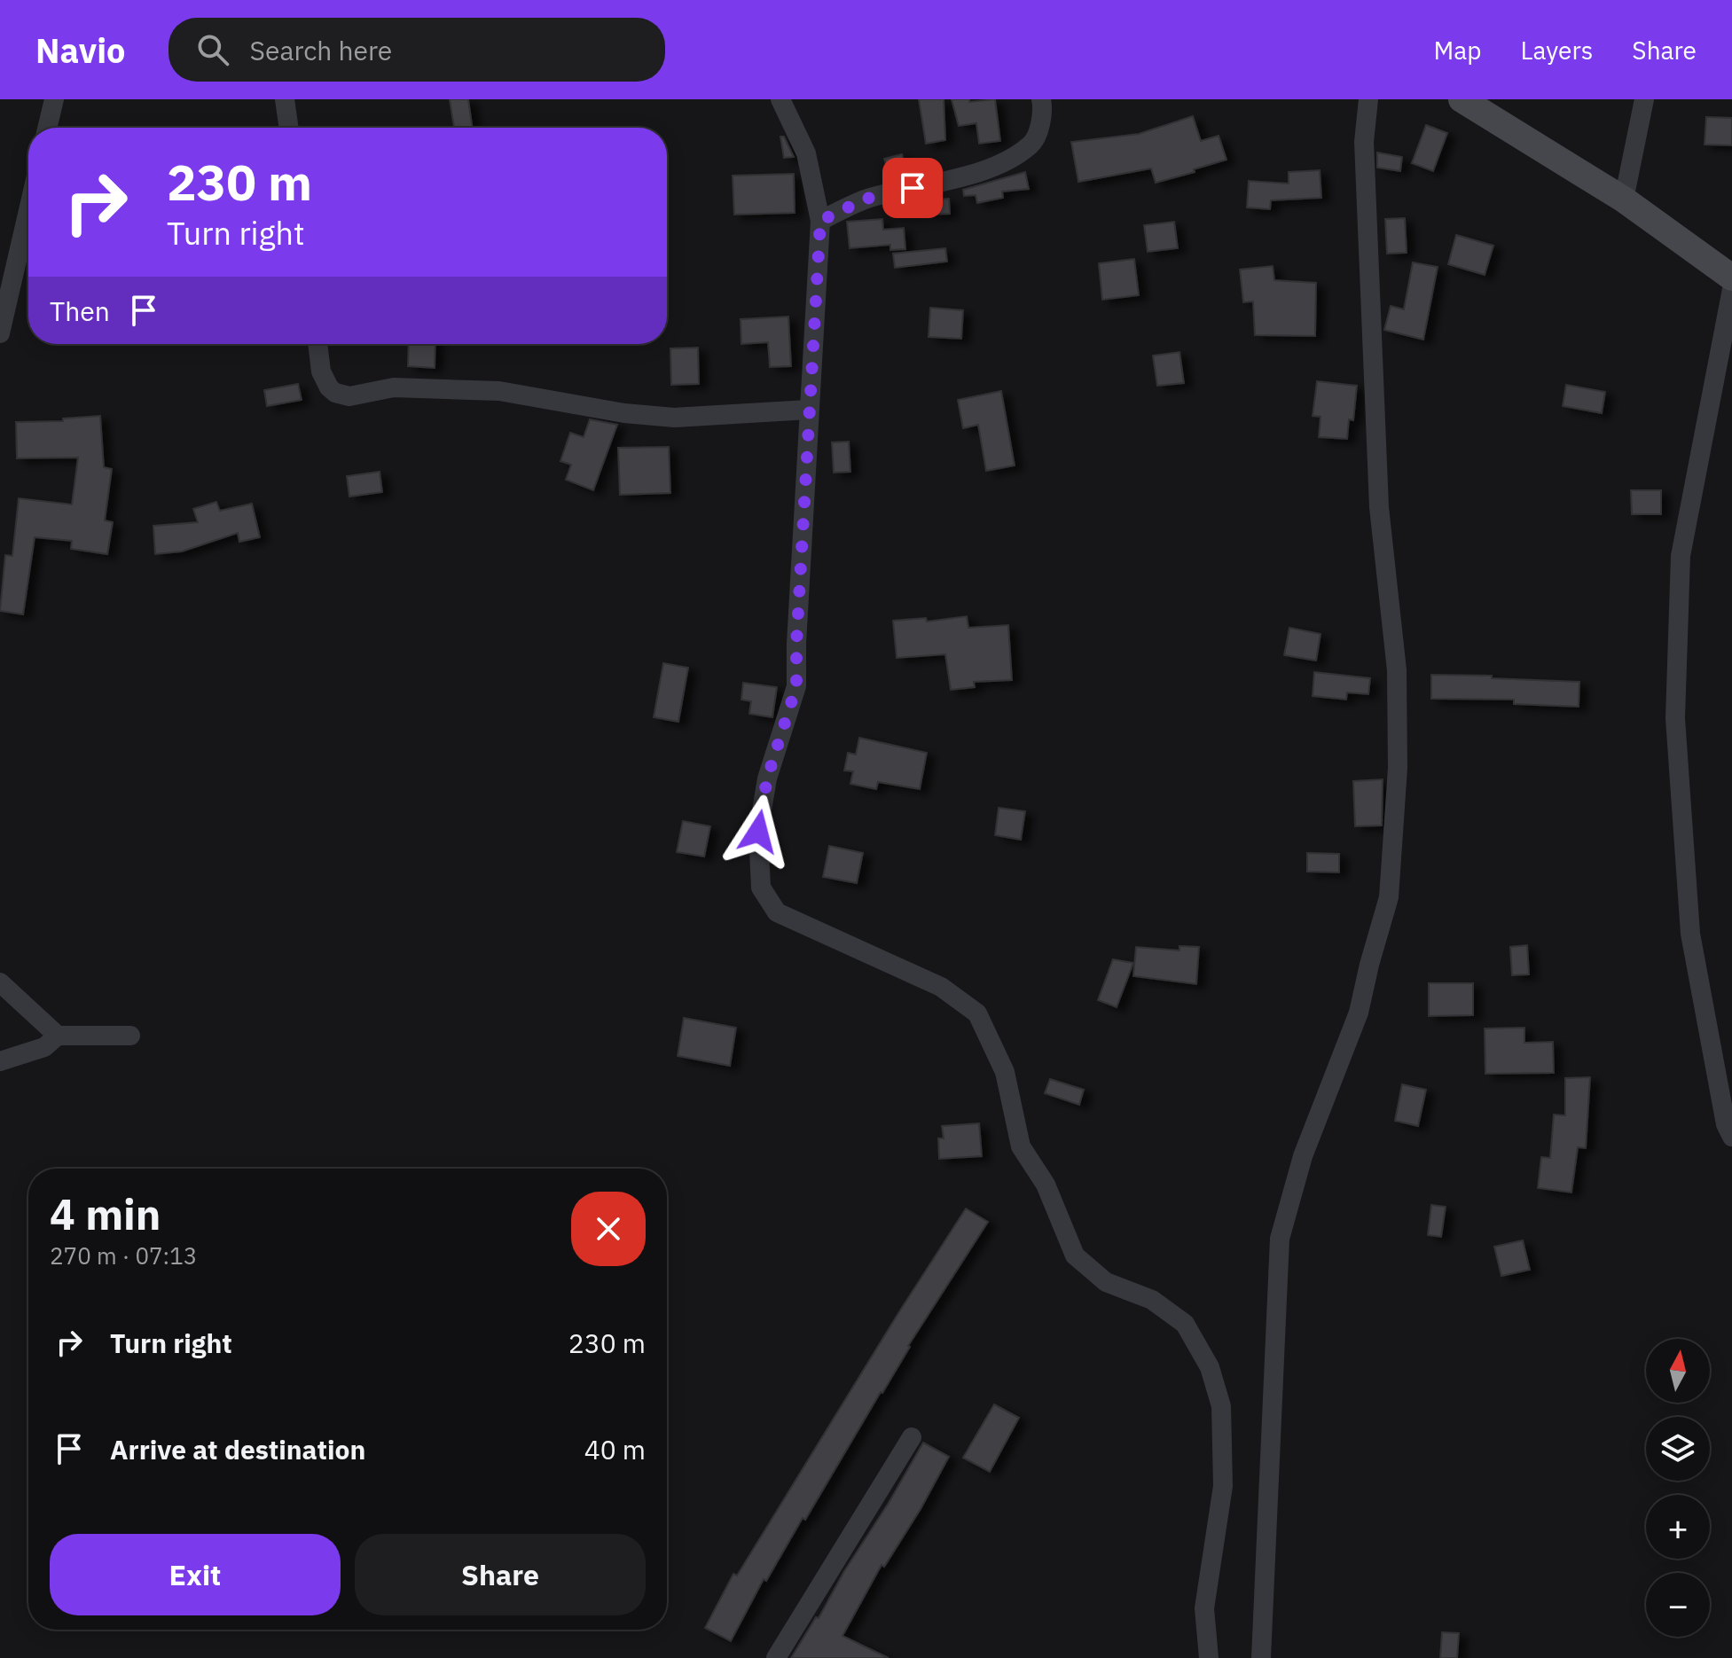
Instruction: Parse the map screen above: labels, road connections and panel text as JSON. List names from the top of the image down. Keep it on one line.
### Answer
{"north":"top","page":{"header":"Navio","search":"Search here","nav":["Map","Layers","Share"],"turn":["230 m","Turn right"],"then":"Then","heading":["4 min","270 m · 07:13"],"list":[{"name":"Turn right","value":"230 m"},{"name":"Arrive at destination","value":"40 m"}],"map_buttons":["+","−"],"buttons":["Exit","Share"]}}
